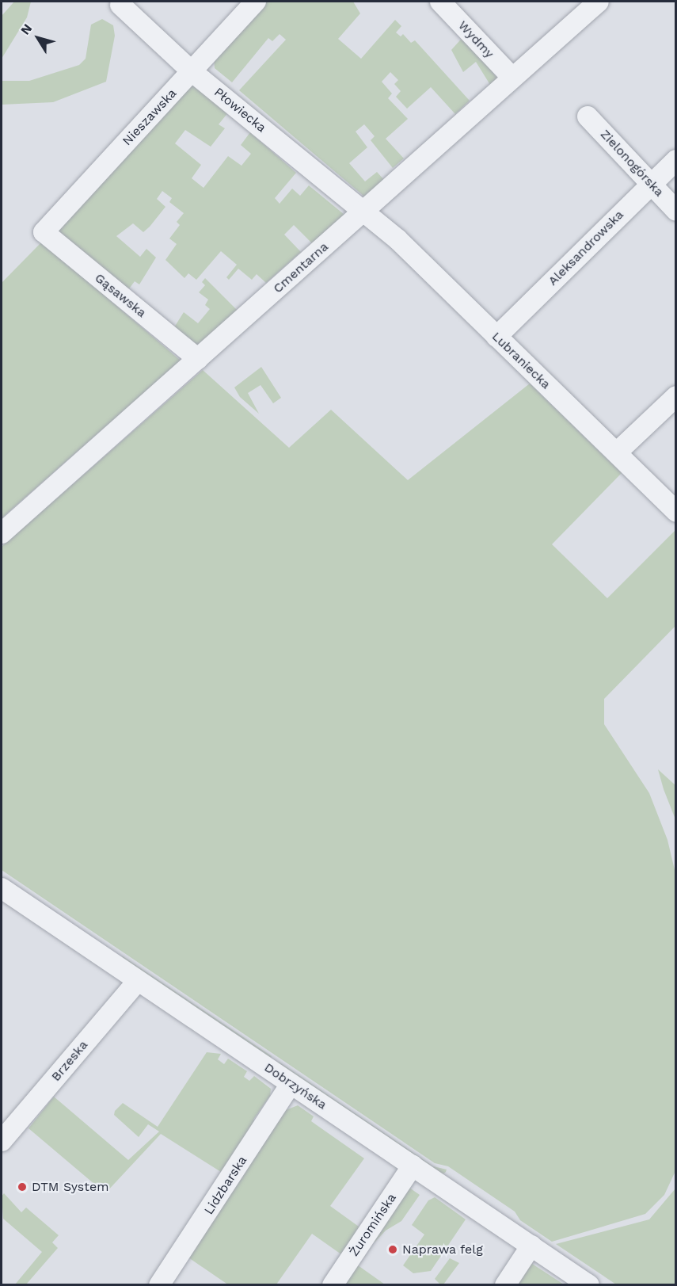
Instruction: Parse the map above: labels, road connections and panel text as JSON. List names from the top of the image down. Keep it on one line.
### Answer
{"streets":{"street":["Wydmy","Płowiecka","Nieszawska","Zielonogórska","Aleksandrowska","Cmentarna","Gąsawska","Lubraniecka","Brzeska","Dobrzyńska","Lidzbarska","Żuromińska"]},"crossings":[["Wydmy","Cmentarna"],["Płowiecka","Nieszawska"],["Płowiecka","Cmentarna"],["Płowiecka","Lubraniecka"],["Nieszawska","Gąsawska"],["Zielonogórska","Aleksandrowska"],["Aleksandrowska","Lubraniecka"],["Cmentarna","Gąsawska"],["Cmentarna","Lubraniecka"],["Brzeska","Dobrzyńska"],["Dobrzyńska","Lidzbarska"],["Dobrzyńska","Żuromińska"]],"places":["DTM System","Naprawa felg"],"north":"top left"}
